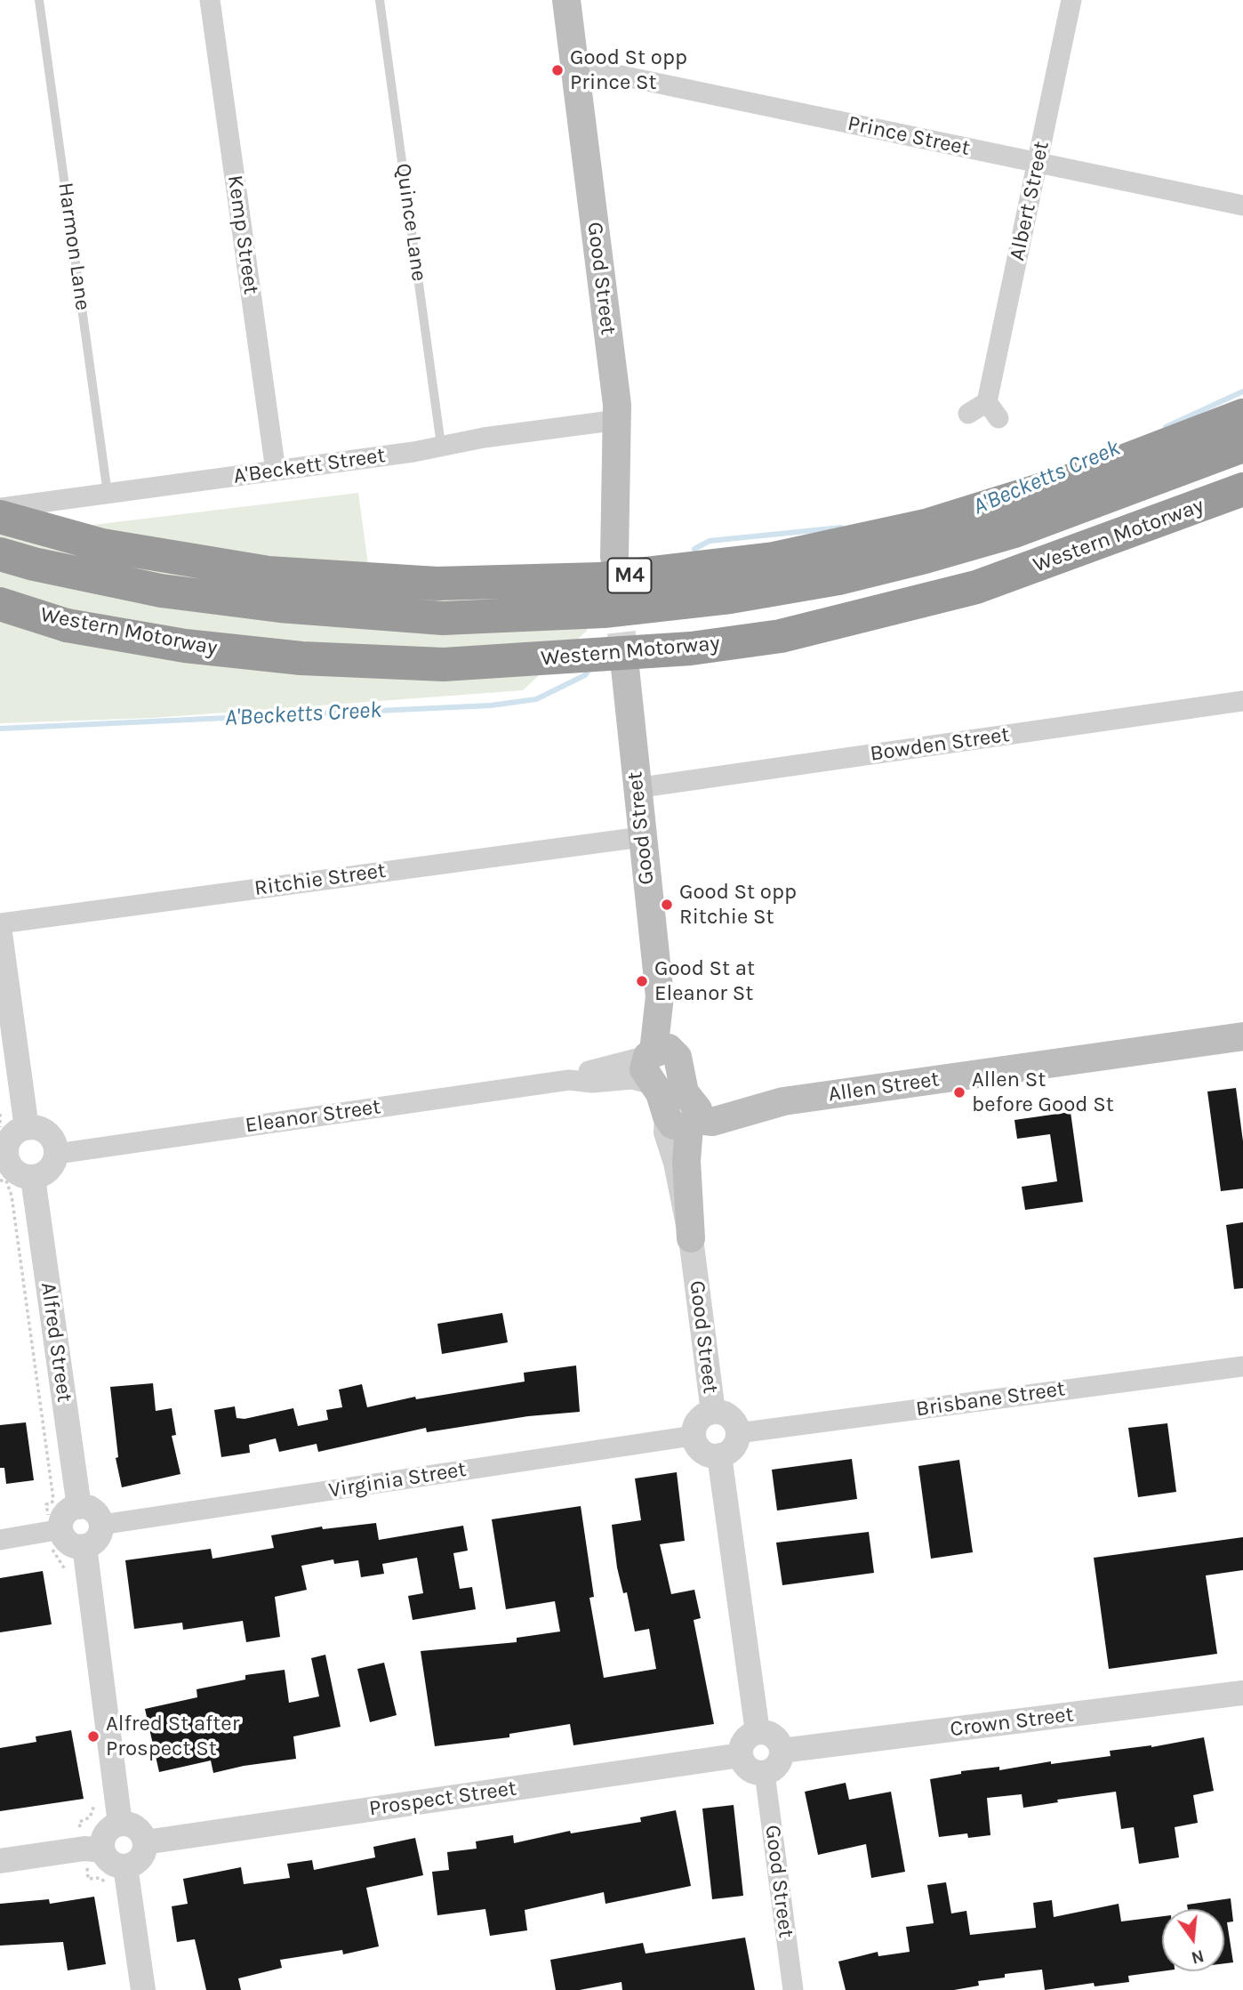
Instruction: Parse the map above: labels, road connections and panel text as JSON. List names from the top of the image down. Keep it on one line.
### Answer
{"streets":{"highway":["Western Motorway","M4"],"main road":["Good Street","Allen Street"],"street":["Prince Street","Albert Street","Kemp Street","A'Beckett Street","Bowden Street","Ritchie Street","Eleanor Street","Alfred Street","Brisbane Street","Virginia Street","Crown Street","Prospect Street"],"lane":["Quince Lane","Harmon Lane"]},"crossings":[["Prince Street","Albert Street"],["Prince Street","Good Street"],["Quince Lane","A'Beckett Street"],["Kemp Street","A'Beckett Street"],["Harmon Lane","A'Beckett Street"],["Good Street","A'Beckett Street"],["Good Street","Bowden Street"],["Good Street","Ritchie Street"],["Good Street","Eleanor Street"],["Good Street","Brisbane Street"],["Good Street","Virginia Street"],["Good Street","Crown Street"],["Good Street","Prospect Street"],["Eleanor Street","Alfred Street"],["Alfred Street","Virginia Street"],["Brisbane Street","Virginia Street"],["Crown Street","Prospect Street"]],"water":["A'Becketts Creek"],"places":["Good St opp Prince St","Good St opp Ritchie St","Good St at Eleanor St","Allen St before Good St","Alfred St after Prospect St"],"north":"bottom"}
